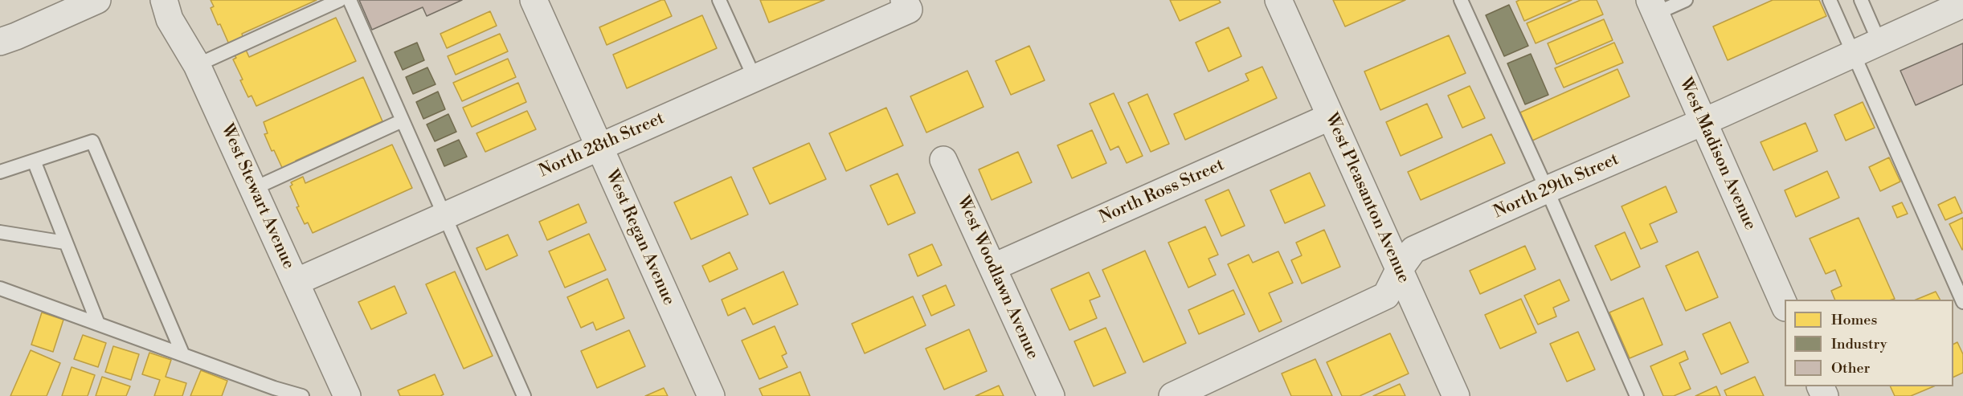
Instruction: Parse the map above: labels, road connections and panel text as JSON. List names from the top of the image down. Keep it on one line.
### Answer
{"streets":{"street":["North 28th Street","West Madison Avenue","North 29th Street","North Ross Street","West Stewart Avenue","West Pleasanton Avenue","West Regan Avenue","West Woodlawn Avenue"]},"crossings":[["North 28th Street","West Stewart Avenue"],["North 28th Street","West Regan Avenue"],["West Madison Avenue","North 29th Street"],["North 29th Street","West Pleasanton Avenue"],["North Ross Street","West Pleasanton Avenue"],["North Ross Street","West Woodlawn Avenue"]],"legend":["Homes","Industry","Other"]}
